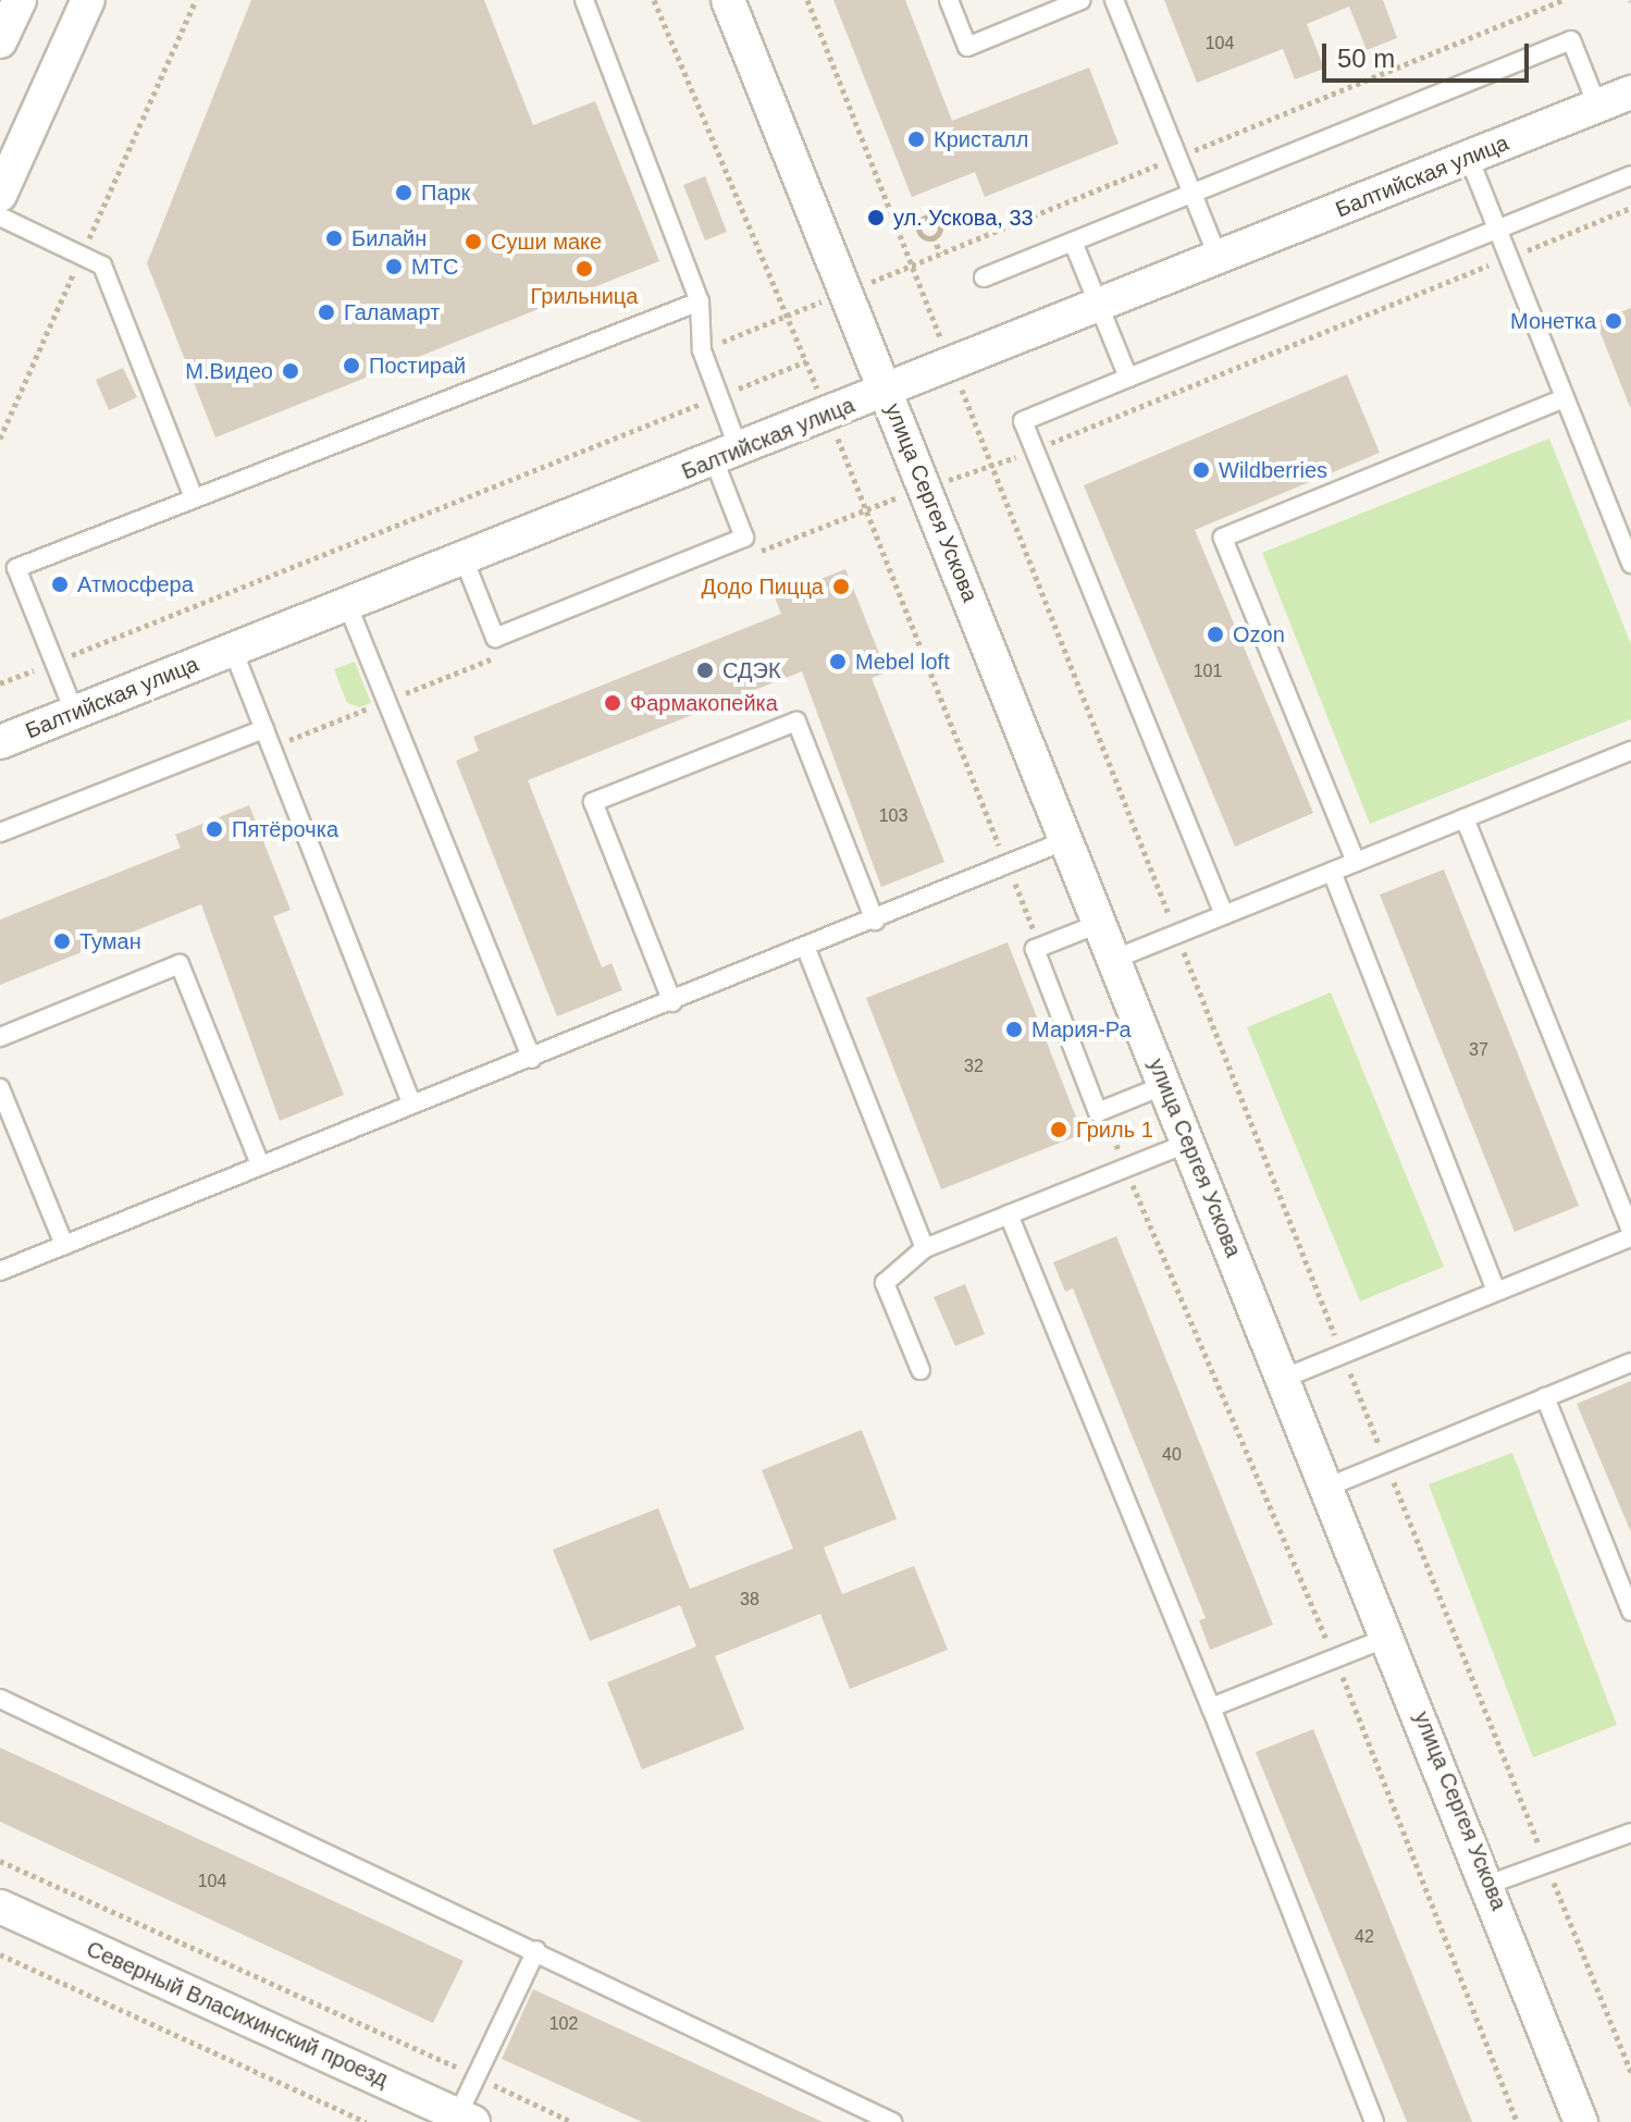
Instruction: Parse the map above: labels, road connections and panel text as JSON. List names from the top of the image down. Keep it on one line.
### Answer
{"streets":{"street":["Балтийская улица","улица Сергея Ускова","Северный Власихинский проезд"]},"crossings":[["Балтийская улица","улица Сергея Ускова"]],"places":["Кристалл","Парк","ул. Ускова, 33","Билайн","Суши маке","МТС","Грильница","Галамарт","Монетка","Постирай","М.Видео","Wildberries","Атмосфера","Додо Пицца","Ozon","Mebel loft","СДЭК","Фармакопейка","Пятёрочка","Туман","Мария-Ра","Гриль 1"],"house_numbers":["104","101","103","37","32","40","38","104","42","102"],"scale_bar":"50 m"}
